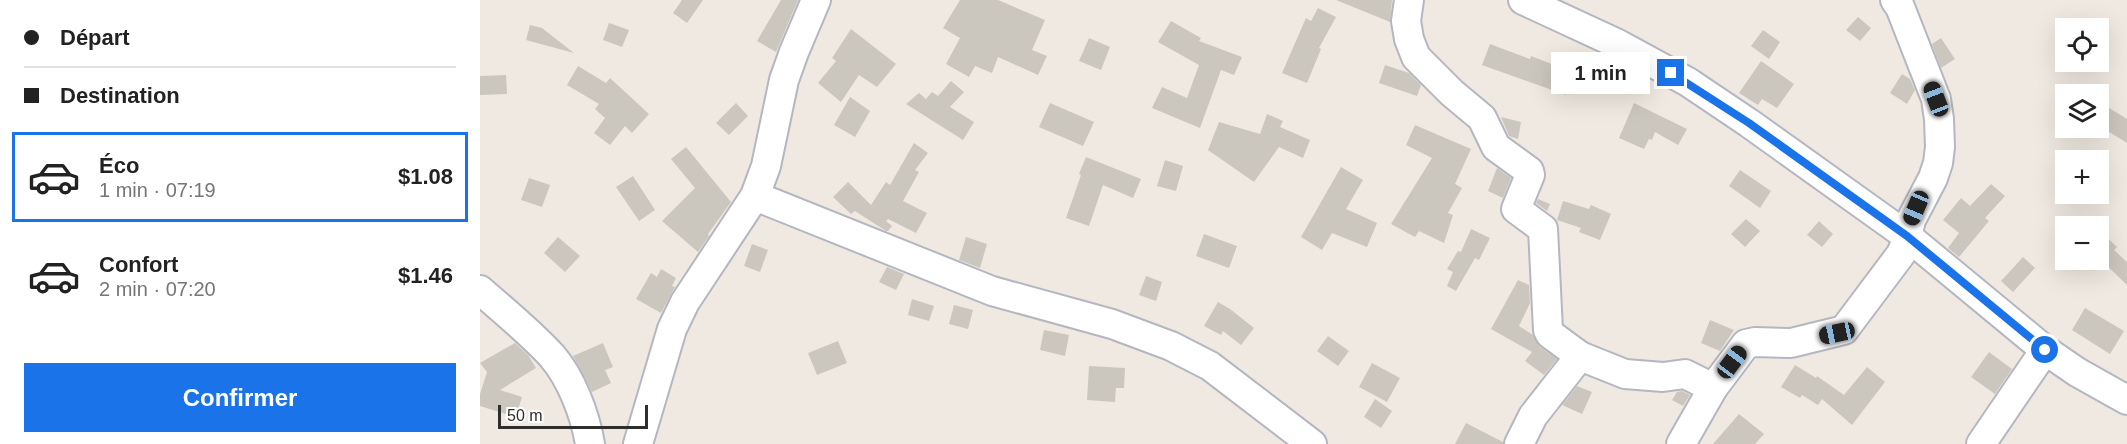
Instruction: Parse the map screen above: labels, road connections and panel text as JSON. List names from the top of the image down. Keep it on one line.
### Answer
{"scale_bar":"50 m","page":{"banner":["Départ","Destination"],"map_buttons":["+","−"],"bubble":"1 min","list":[{"name":"Éco","note":"1 min · 07:19","value":"$1.08"},{"name":"Confort","note":"2 min · 07:20","value":"$1.46"}],"buttons":"Confirmer","scale":"50 m"}}
